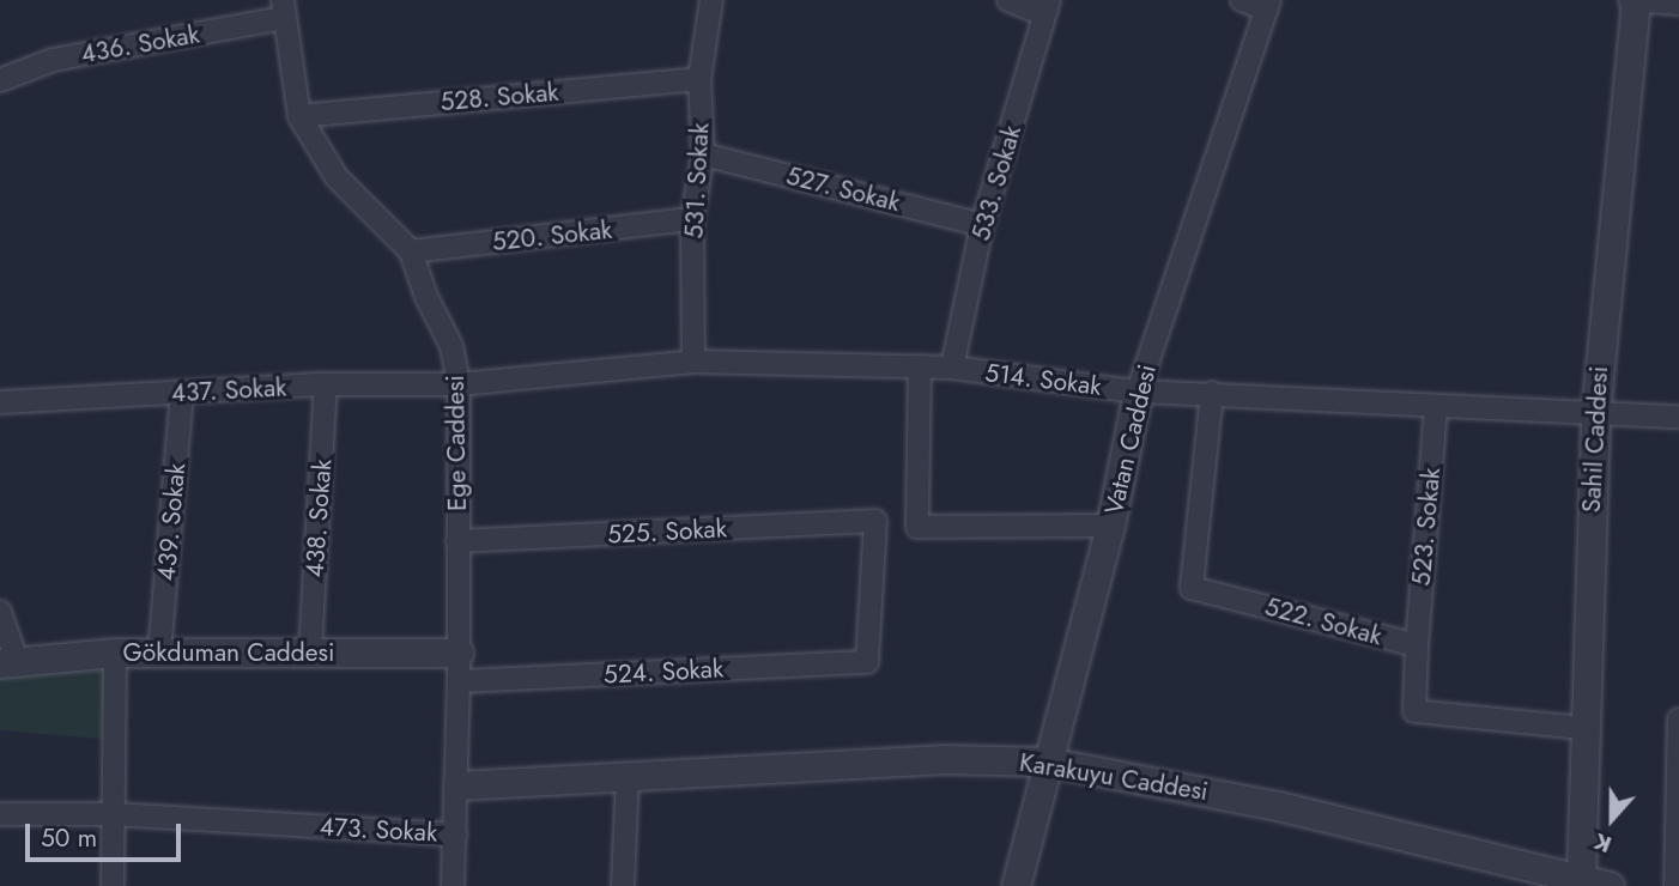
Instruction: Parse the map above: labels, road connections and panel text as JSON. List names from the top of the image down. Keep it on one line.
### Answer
{"streets":{"street":["436. Sokak","528. Sokak","531. Sokak","533. Sokak","527. Sokak","520. Sokak","514. Sokak","437. Sokak","Vatan Caddesi","Sahil Caddesi","Ege Caddesi","438. Sokak","439. Sokak","523. Sokak","525. Sokak","522. Sokak","Gökduman Caddesi","524. Sokak","Karakuyu Caddesi","473. Sokak"]},"crossings":[["436. Sokak","Ege Caddesi"],["528. Sokak","531. Sokak"],["528. Sokak","Ege Caddesi"],["531. Sokak","527. Sokak"],["531. Sokak","520. Sokak"],["531. Sokak","514. Sokak"],["533. Sokak","527. Sokak"],["533. Sokak","514. Sokak"],["520. Sokak","Ege Caddesi"],["514. Sokak","437. Sokak"],["514. Sokak","Vatan Caddesi"],["514. Sokak","Sahil Caddesi"],["514. Sokak","Ege Caddesi"],["514. Sokak","523. Sokak"],["514. Sokak","522. Sokak"],["437. Sokak","Ege Caddesi"],["437. Sokak","438. Sokak"],["437. Sokak","439. Sokak"],["Vatan Caddesi","Karakuyu Caddesi"],["Sahil Caddesi","522. Sokak"],["Sahil Caddesi","Karakuyu Caddesi"],["Ege Caddesi","525. Sokak"],["Ege Caddesi","Gökduman Caddesi"],["Ege Caddesi","524. Sokak"],["Ege Caddesi","Karakuyu Caddesi"],["Ege Caddesi","473. Sokak"],["438. Sokak","Gökduman Caddesi"],["439. Sokak","Gökduman Caddesi"],["523. Sokak","522. Sokak"],["525. Sokak","524. Sokak"]],"scale_bar":"50 m","north":"bottom"}
